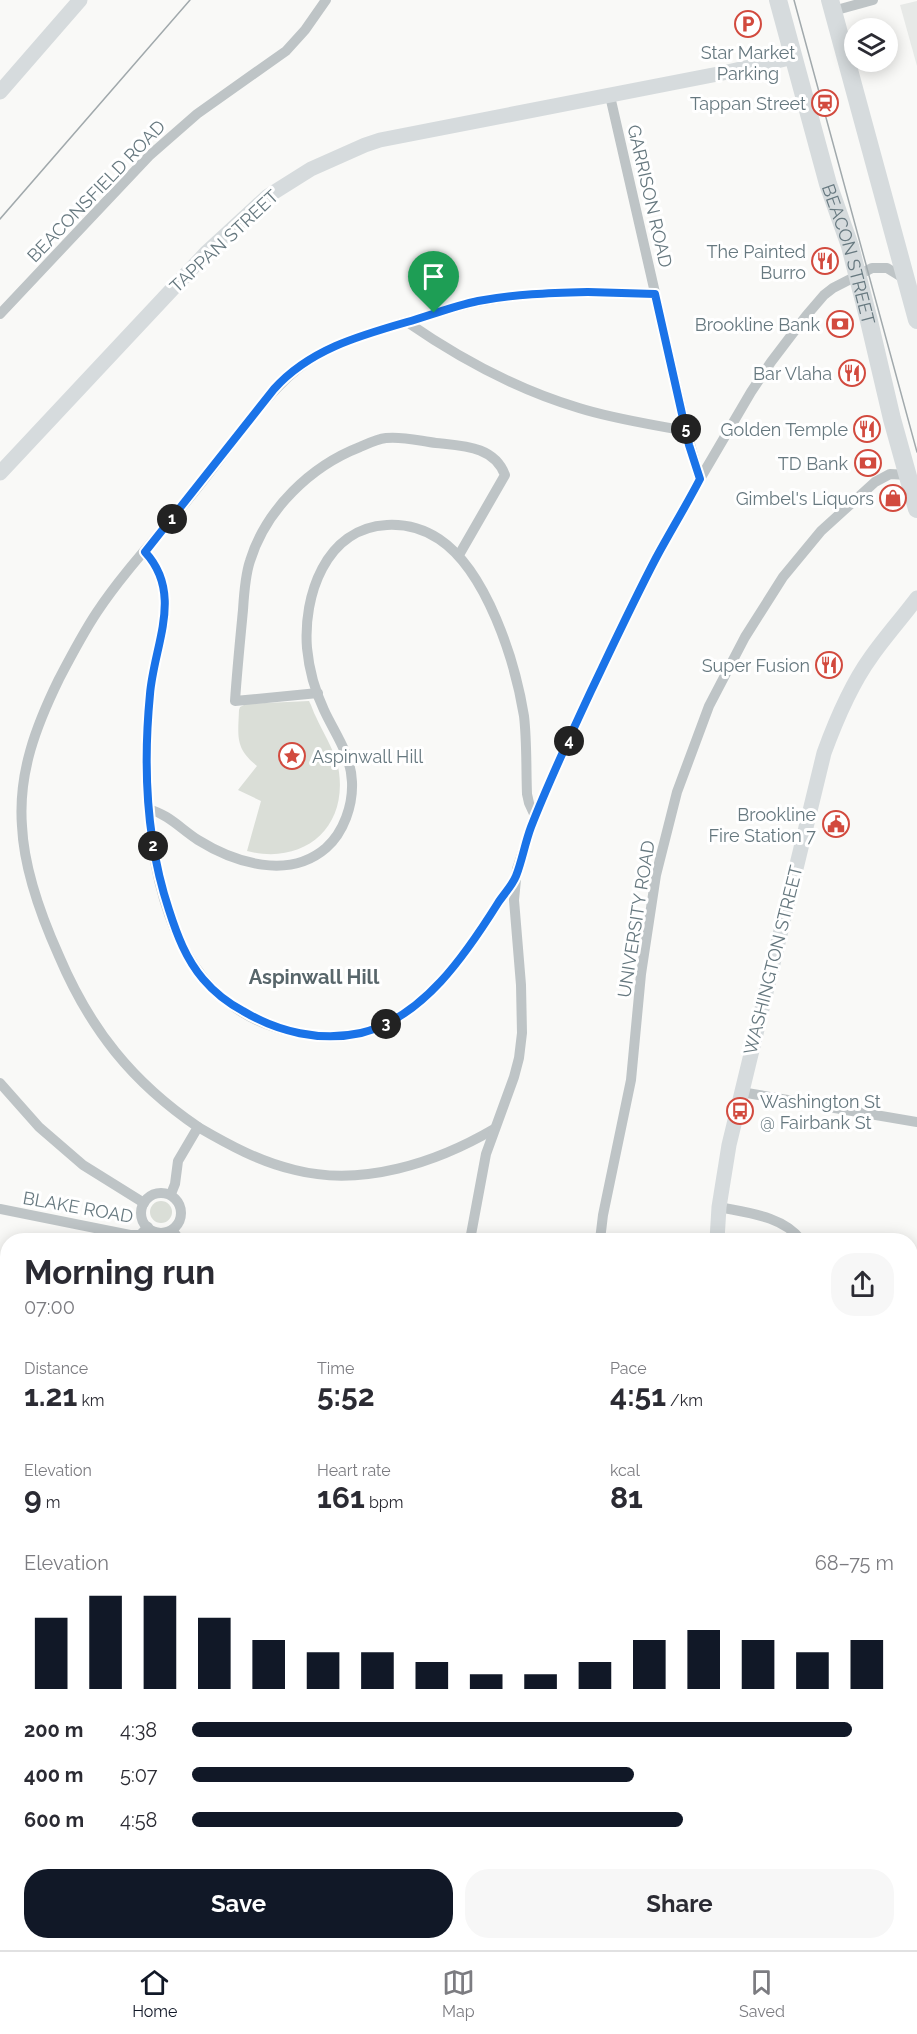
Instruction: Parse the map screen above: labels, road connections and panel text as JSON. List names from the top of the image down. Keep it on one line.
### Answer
{"streets":{"main road":["BEACON STREET"],"street":["BEACONSFIELD ROAD","GARRISON ROAD","TAPPAN STREET","UNIVERSITY ROAD","WASHINGTON STREET","BLAKE ROAD"]},"crossings":[["GARRISON ROAD","TAPPAN STREET"],["TAPPAN STREET","BEACON STREET"],["BEACON STREET","UNIVERSITY ROAD"]],"districts":["Aspinwall Hill"],"places":{"parking":["Star Market Parking"],"station":["Tappan Street"],"restaurant":["The Painted Burro","Bar Vlaha","Golden Temple","Super Fusion"],"bank":["Brookline Bank","TD Bank"],"shop":["Gimbel's Liquors"],"place":["Aspinwall Hill"],"public building":["Brookline Fire Station 7"],"bus stop":["Washington St @ Fairbank St"]},"page":{"pins":["5","1","4","2","3"],"heading":["Morning run","07:00"],"stats":[["Distance","1.21 km"],["Time","5:52"],["Pace","4:51 /km"],["Elevation","9 m"],["Heart rate","161 bpm"],["kcal","81"]],"chart":["Elevation","68–75 m"],"list":[{"name":"200 m","note":"4:38"},{"name":"400 m","note":"5:07"},{"name":"600 m","note":"4:58"}],"buttons":["Save","Share"],"tabs":["Home","Map","Saved"]}}
